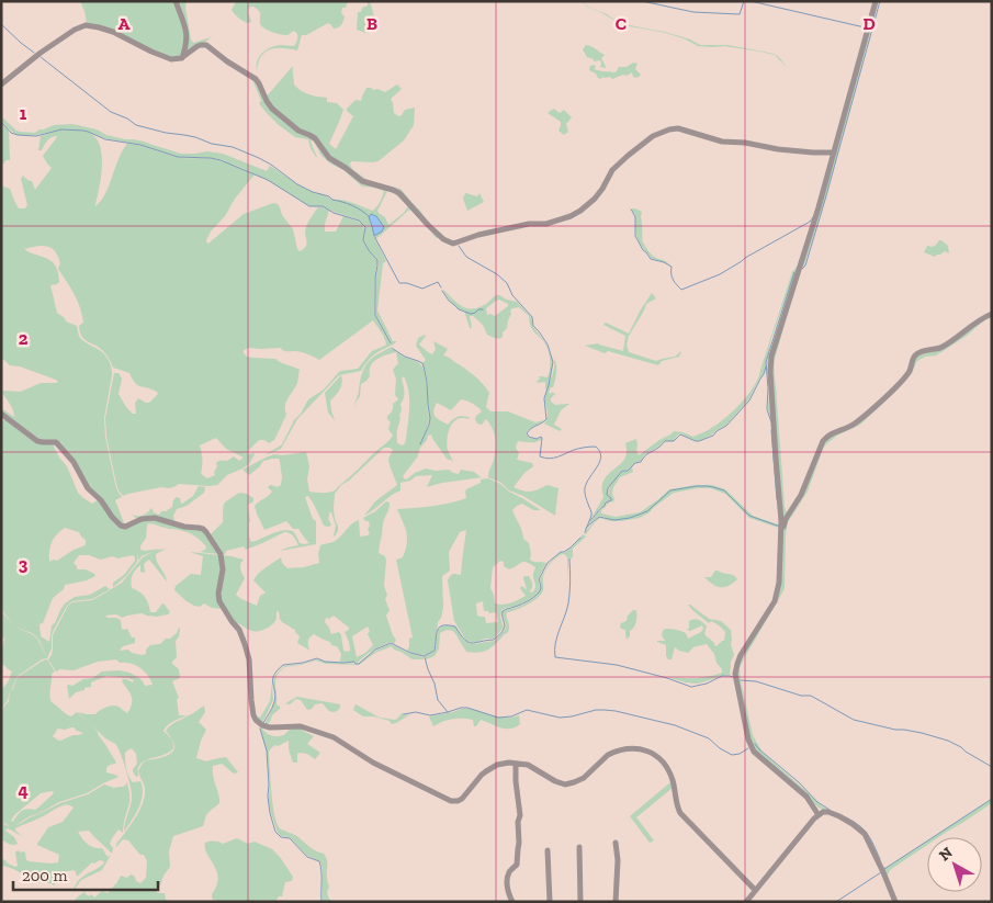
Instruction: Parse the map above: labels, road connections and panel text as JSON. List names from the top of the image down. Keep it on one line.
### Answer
{"scale_bar":"200 m","north":"top left","grid":{"columns":["A","B","C","D"],"rows":["1","2","3","4"]}}
